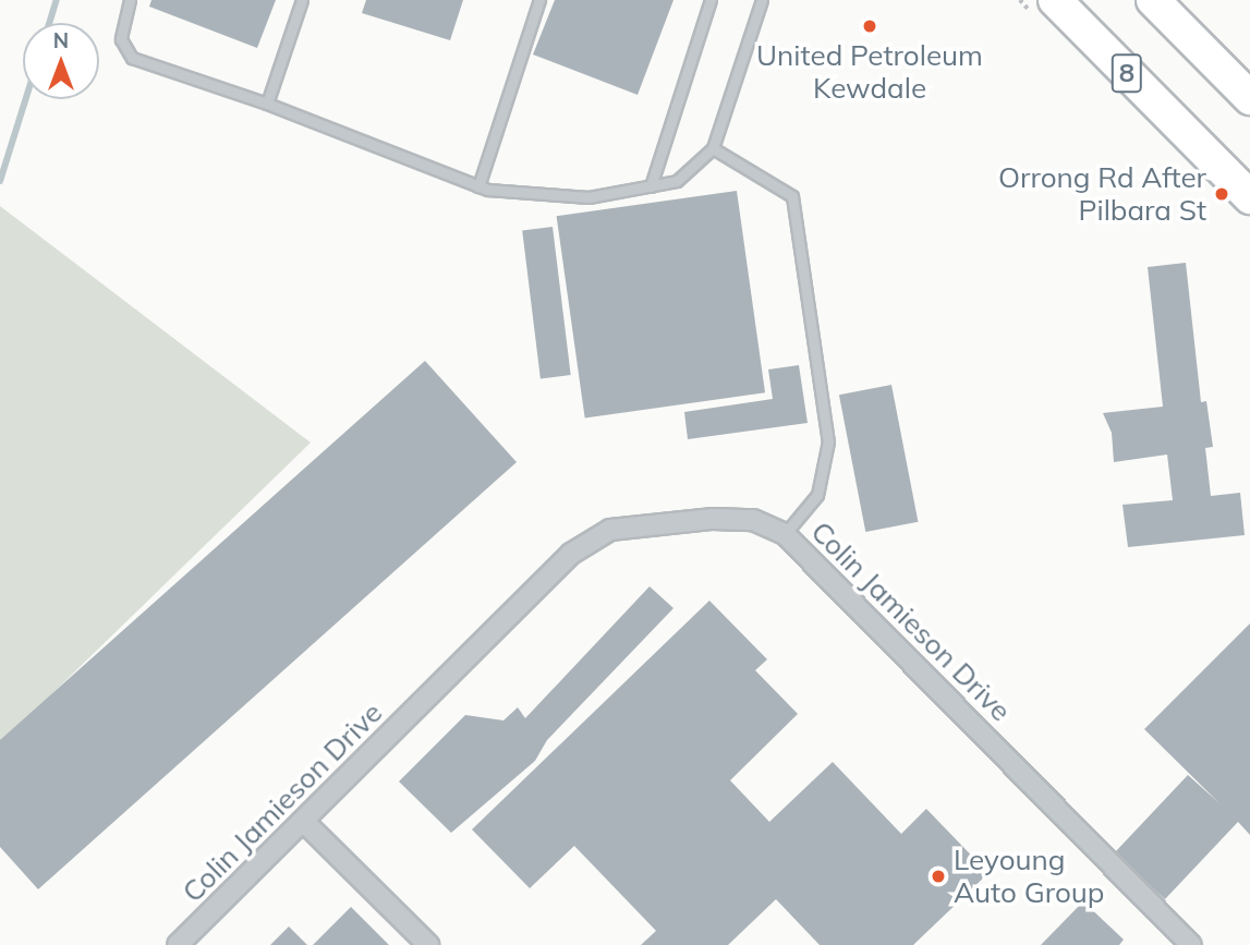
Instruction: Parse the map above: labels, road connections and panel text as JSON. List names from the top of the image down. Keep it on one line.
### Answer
{"streets":{"highway":["8"],"street":["Colin Jamieson Drive"]},"places":["United Petroleum Kewdale","Orrong Rd After Pilbara St","Leyoung Auto Group"],"north":"top"}
